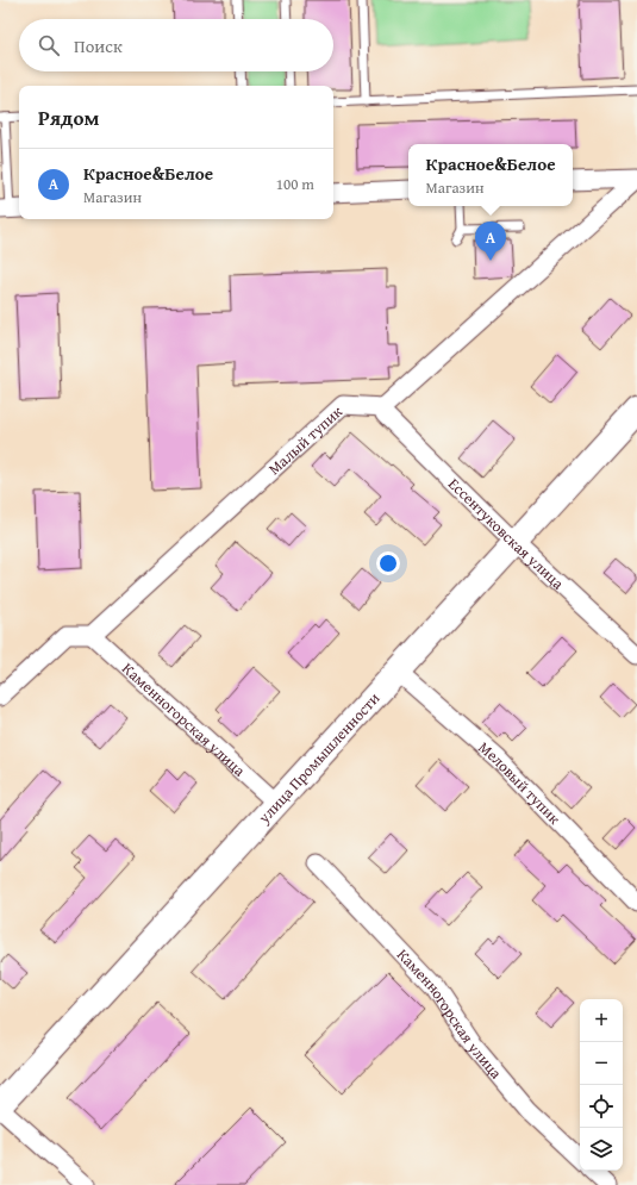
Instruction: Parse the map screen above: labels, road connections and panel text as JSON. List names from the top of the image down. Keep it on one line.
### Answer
{"streets":{"main road":["улица Промышленности"],"street":["Малый тупик","Ессентуковская улица","Каменногорская улица","Меловый тупик"]},"crossings":[["Малый тупик","Ессентуковская улица"],["Малый тупик","Каменногорская улица"],["Ессентуковская улица","улица Промышленности"],["Каменногорская улица","улица Промышленности"],["улица Промышленности","Меловый тупик"]],"page":{"search":"Поиск","heading":"Рядом","popup":["Красное&Белое","Магазин"],"list":[{"mark":"A","name":"Красное&Белое","note":"Магазин","value":"100 m"}],"pins":"A","map_buttons":["+","−"]}}
